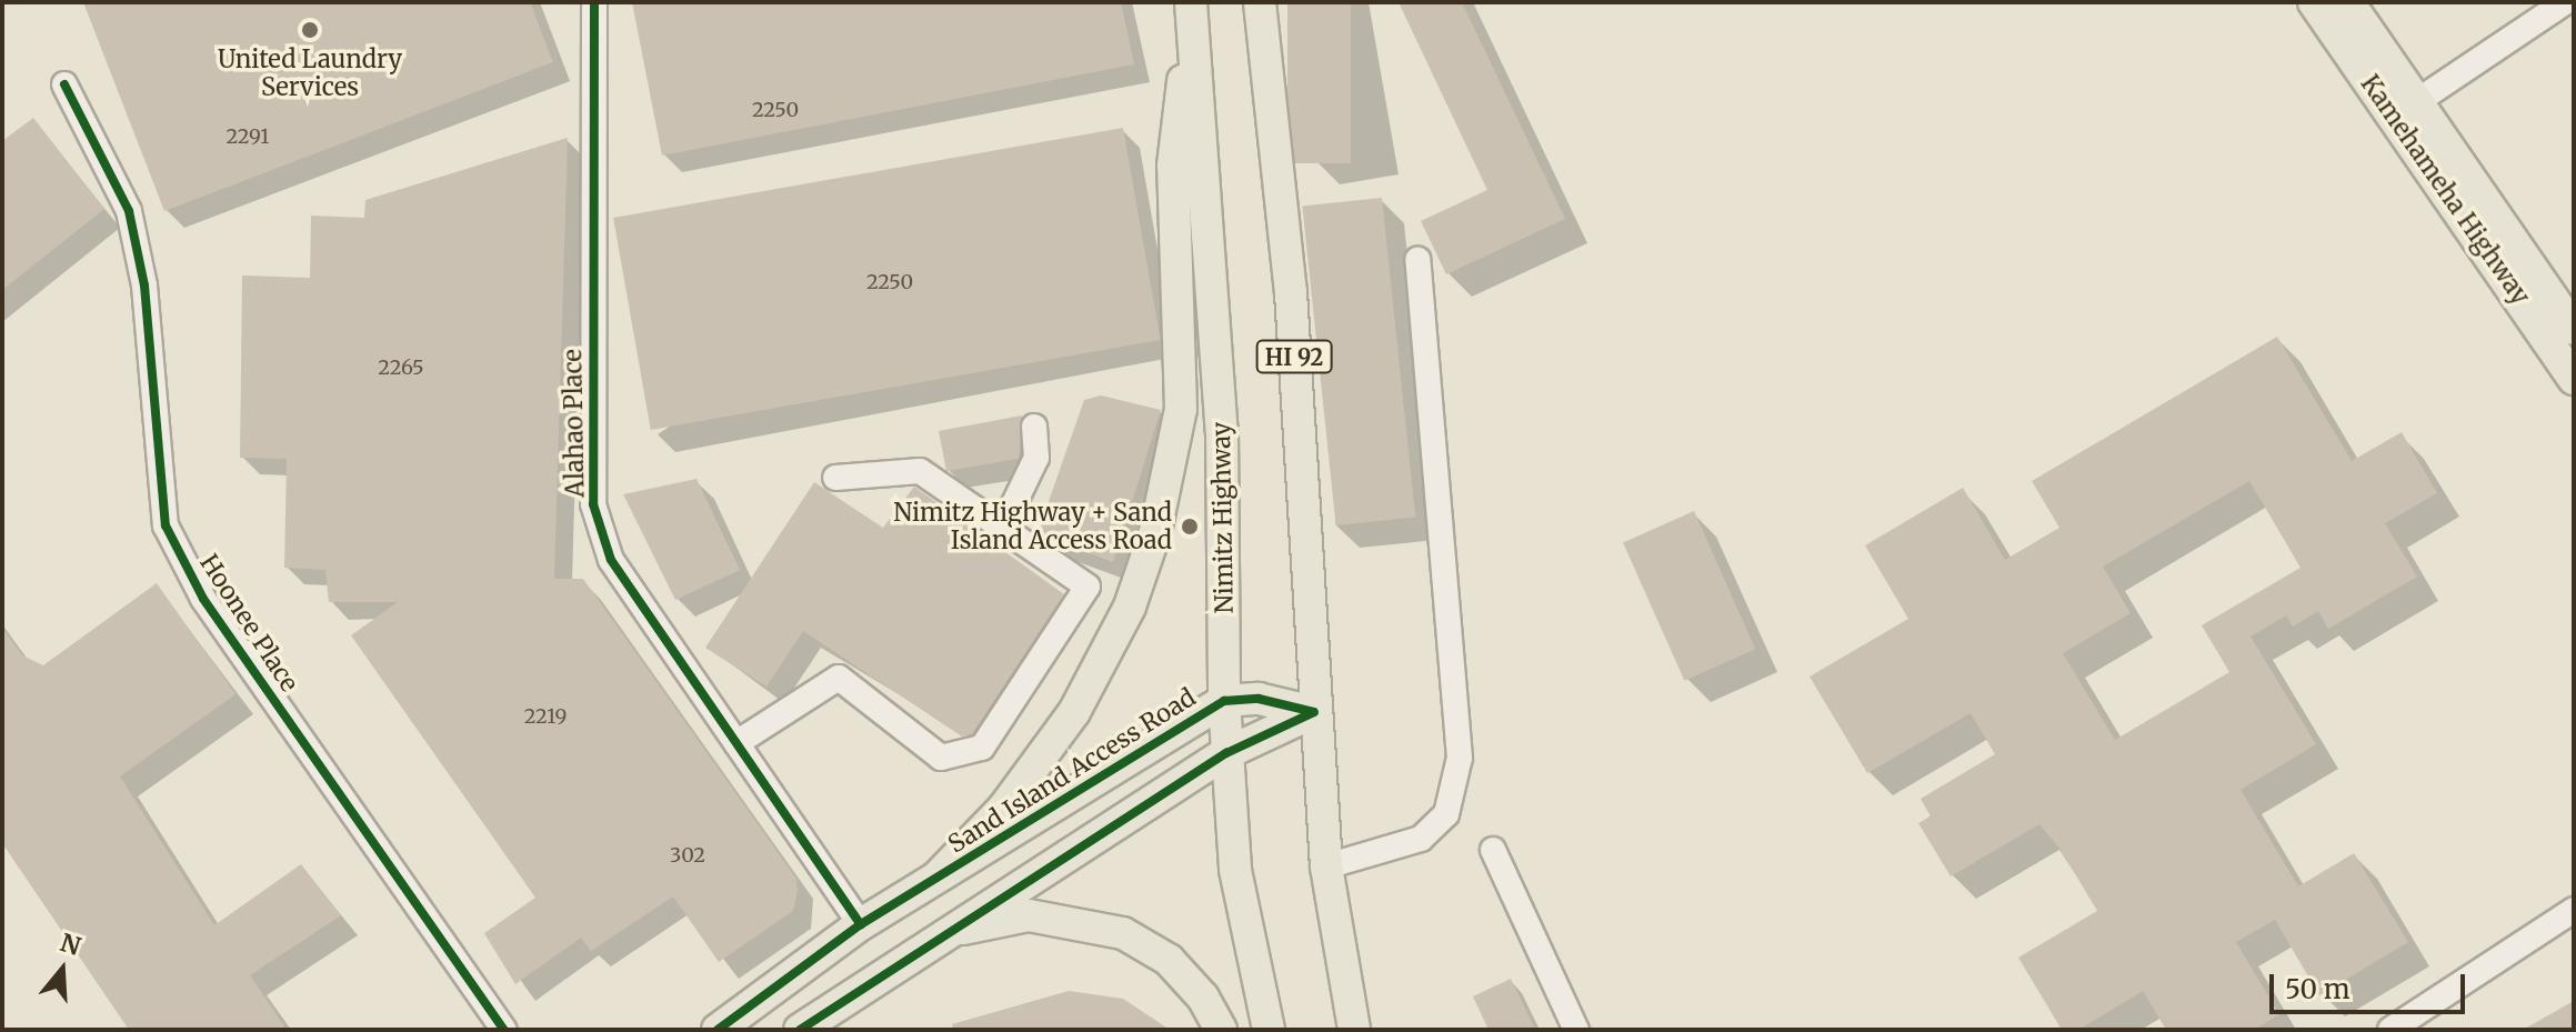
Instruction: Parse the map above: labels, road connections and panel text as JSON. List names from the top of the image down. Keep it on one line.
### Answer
{"streets":{"main road":["Kamehameha Highway","HI 92","Nimitz Highway","Sand Island Access Road"],"street":["Alahao Place","Hoonee Place"]},"crossings":[["HI 92","Sand Island Access Road"],["Alahao Place","Sand Island Access Road"],["Nimitz Highway","Sand Island Access Road"]],"places":["United Laundry Services","Nimitz Highway + Sand Island Access Road"],"house_numbers":["2250","2291","2250","2265","2219","302"],"scale_bar":"50 m","north":"top"}
